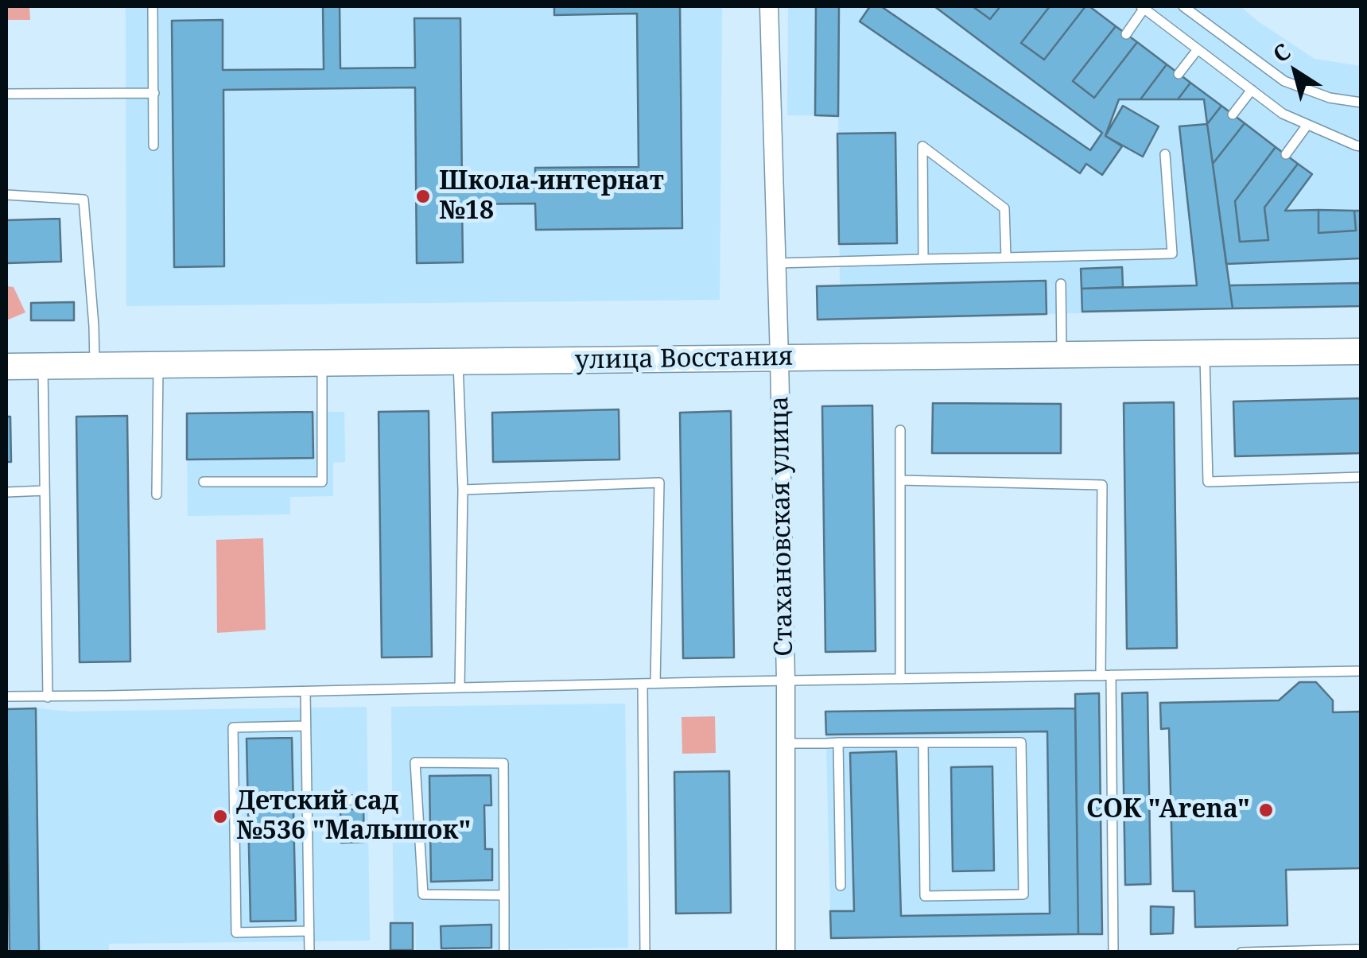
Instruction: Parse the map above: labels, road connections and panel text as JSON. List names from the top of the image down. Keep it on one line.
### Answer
{"streets":{"main road":["улица Восстания"],"street":["Стахановская улица"]},"crossings":[["улица Восстания","Стахановская улица"]],"places":["Школа-интернат №18","СОК \"Arena\"","Детский сад №536 \"Малышок\""],"north":"top left"}
